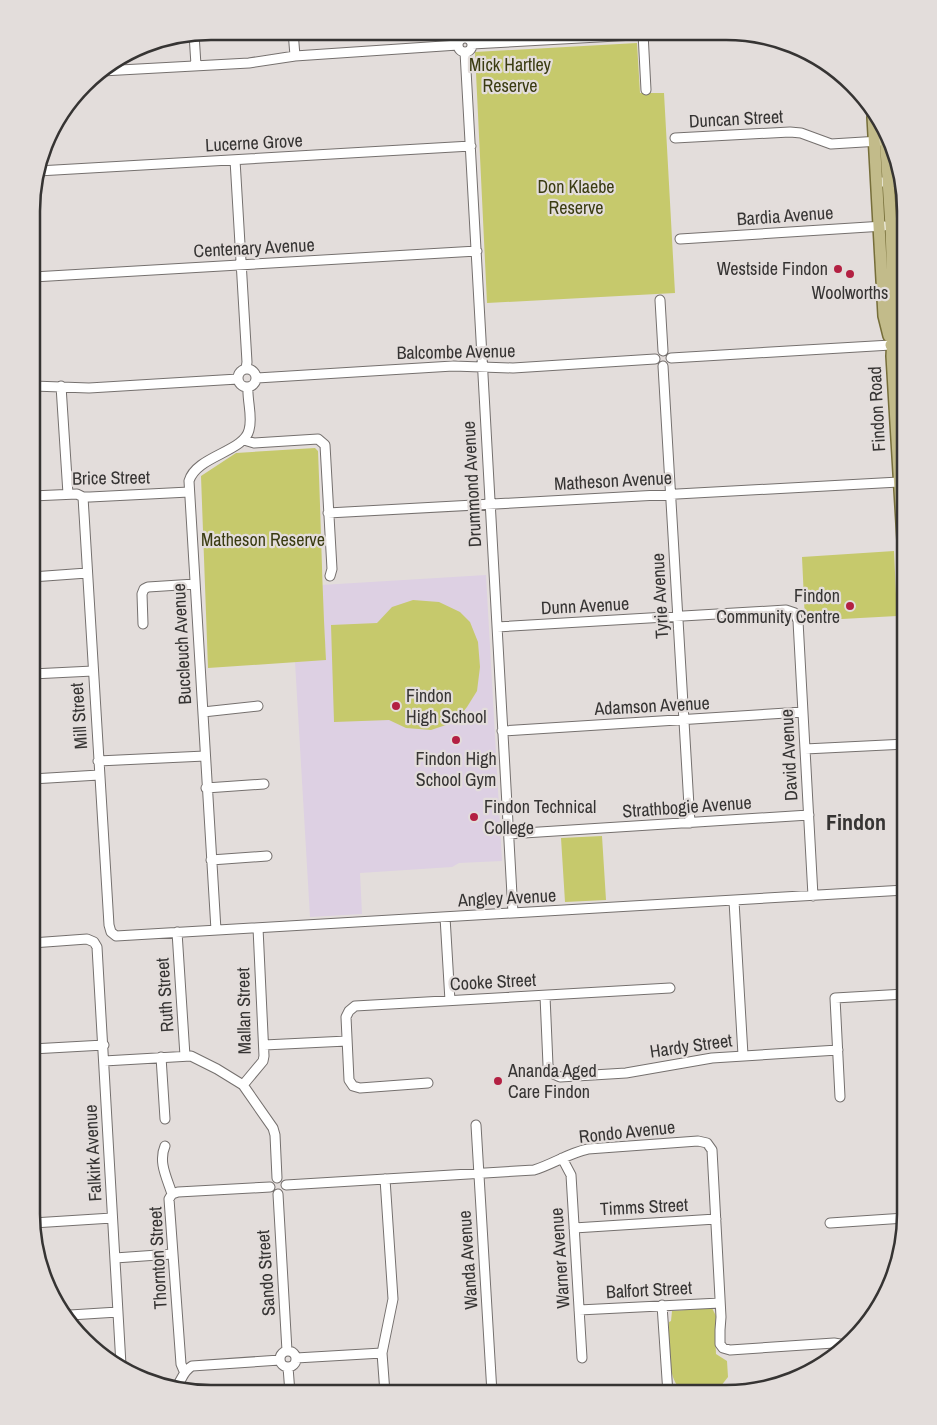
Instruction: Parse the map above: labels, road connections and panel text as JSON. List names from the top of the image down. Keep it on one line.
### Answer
{"streets":{"main road":["Findon Road"],"street":["Duncan Street","Lucerne Grove","Bardia Avenue","Centenary Avenue","Balcombe Avenue","Brice Street","Matheson Avenue","Drummond Avenue","Tyrie Avenue","Dunn Avenue","Buccleuch Avenue","Adamson Avenue","Mill Street","David Avenue","Strathbogie Avenue","Angley Avenue","Cooke Street","Ruth Street","Mallan Street","Hardy Street","Rondo Avenue","Falkirk Avenue","Timms Street","Thornton Street","Warner Avenue","Wanda Avenue","Sando Street","Balfort Street"]},"crossings":[["Lucerne Grove","Drummond Avenue"],["Bardia Avenue","Findon Road"],["Centenary Avenue","Drummond Avenue"],["Balcombe Avenue","Drummond Avenue"],["Balcombe Avenue","Tyrie Avenue"],["Brice Street","Buccleuch Avenue"],["Brice Street","Mill Street"],["Matheson Avenue","Drummond Avenue"],["Matheson Avenue","Tyrie Avenue"],["Drummond Avenue","Dunn Avenue"],["Drummond Avenue","Adamson Avenue"],["Drummond Avenue","Strathbogie Avenue"],["Drummond Avenue","Angley Avenue"],["Tyrie Avenue","Dunn Avenue"],["Tyrie Avenue","Adamson Avenue"],["Tyrie Avenue","Strathbogie Avenue"],["Dunn Avenue","David Avenue"],["Buccleuch Avenue","Angley Avenue"],["Adamson Avenue","David Avenue"],["Mill Street","Angley Avenue"],["David Avenue","Strathbogie Avenue"],["David Avenue","Angley Avenue"],["Angley Avenue","Ruth Street"],["Angley Avenue","Mallan Street"],["Cooke Street","Hardy Street"],["Rondo Avenue","Timms Street"],["Rondo Avenue","Warner Avenue"],["Rondo Avenue","Wanda Avenue"],["Rondo Avenue","Sando Street"],["Rondo Avenue","Balfort Street"],["Timms Street","Warner Avenue"],["Warner Avenue","Balfort Street"]],"districts":["Findon"],"parks":["Mick Hartley Reserve","Don Klaebe Reserve","Matheson Reserve"],"places":["Westside Findon","Woolworths","Findon Community Centre","Findon High School","Findon High School Gym","Findon Technical College","Ananda Aged Care Findon"]}
